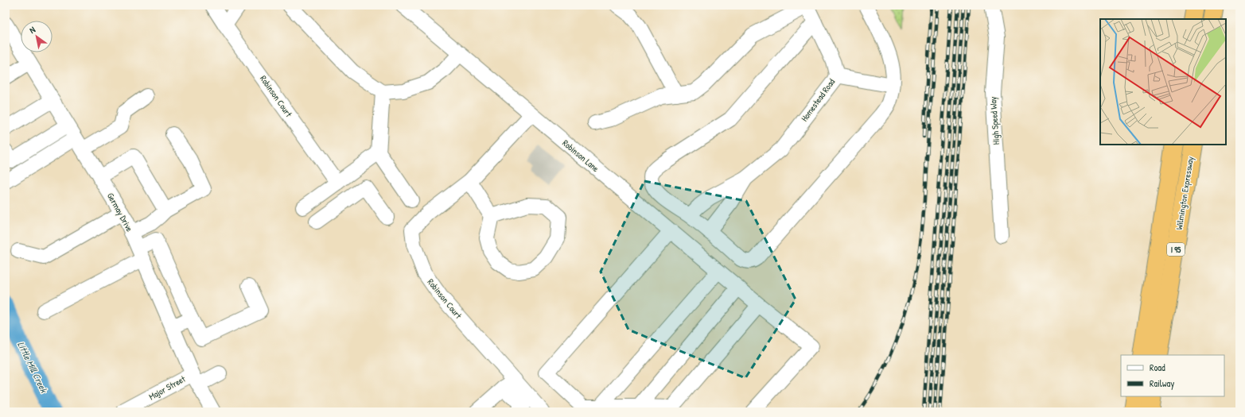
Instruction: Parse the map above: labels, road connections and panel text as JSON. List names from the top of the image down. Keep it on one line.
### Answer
{"streets":{"highway":["Wilmington Expressway","I 95"],"street":["Robinson Court","Homestead Road","High Speed Way","Robinson Lane","Germay Drive","Major Street"]},"crossings":[["Robinson Court","Robinson Lane"],["Germay Drive","Major Street"]],"water":["Little Mill Creek"],"legend":["Road","Railway"],"north":"top left"}
